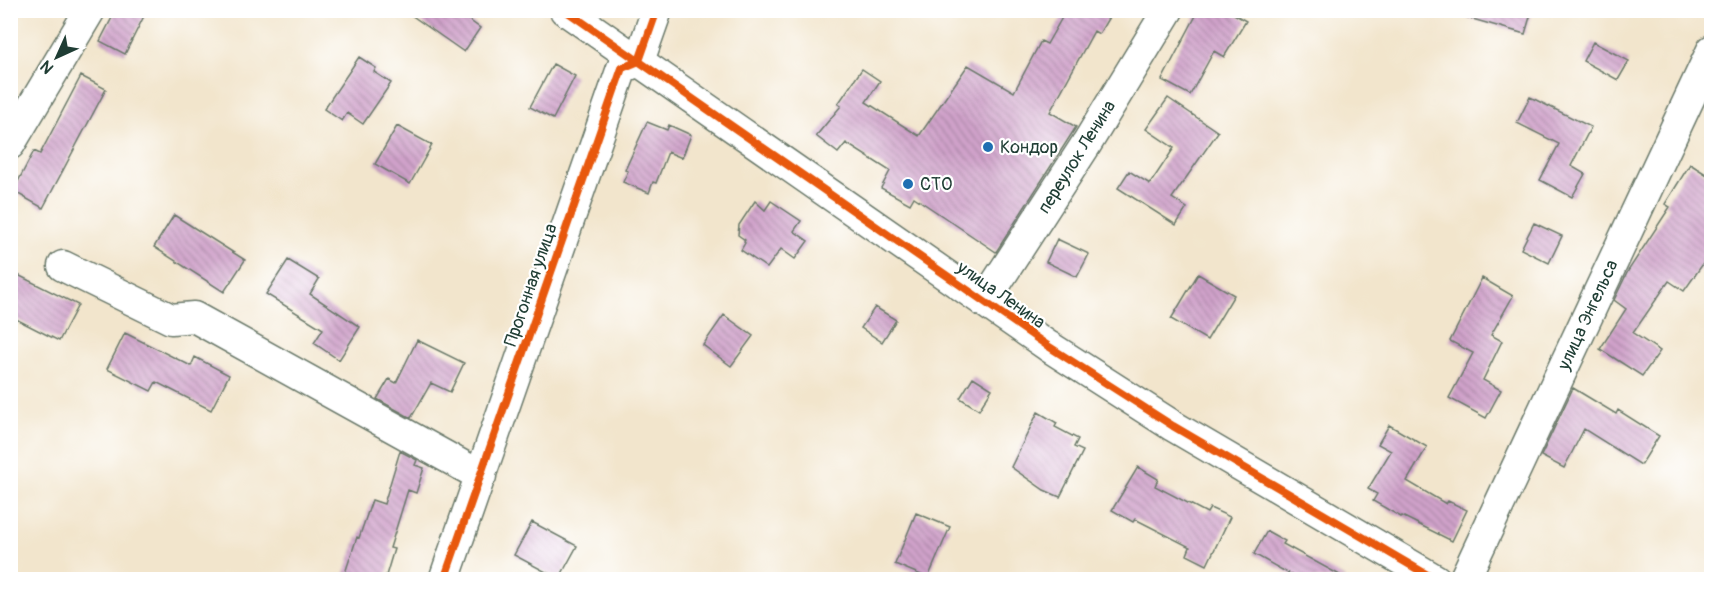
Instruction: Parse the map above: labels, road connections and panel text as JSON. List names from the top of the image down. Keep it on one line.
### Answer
{"streets":{"street":["переулок Ленина","Прогонная улица","улица Ленина","улица Энгельса"]},"crossings":[["переулок Ленина","улица Ленина"],["Прогонная улица","улица Ленина"]],"places":["Кондор","СТО"],"north":"bottom left"}
